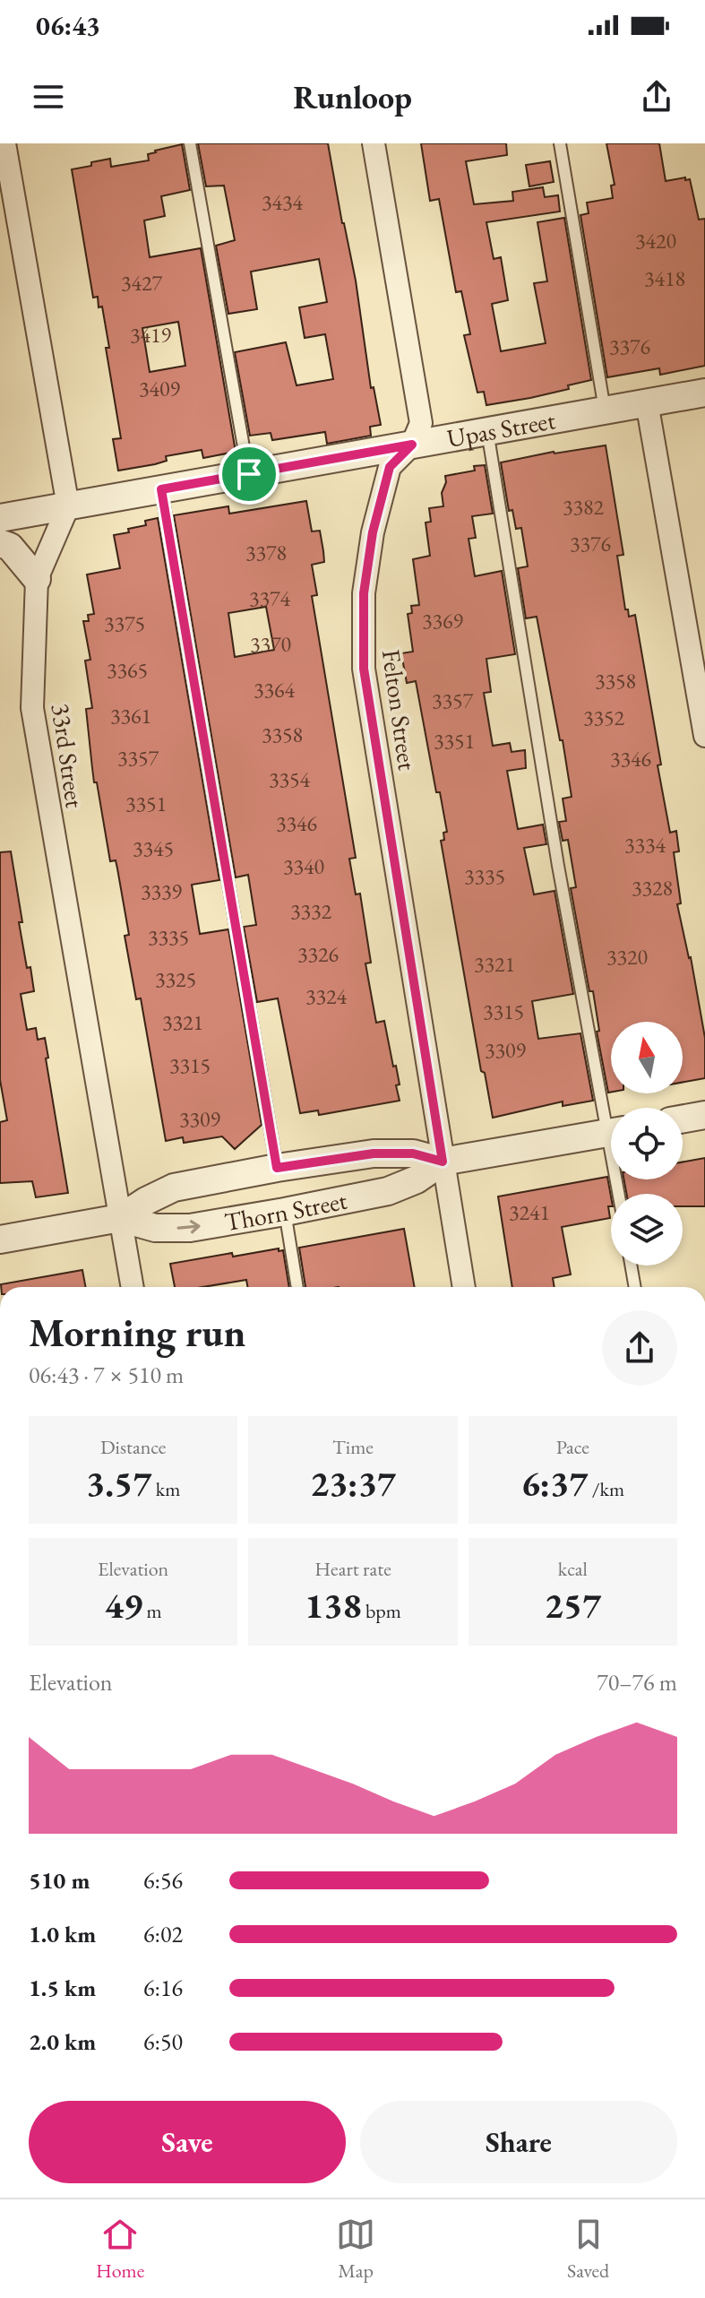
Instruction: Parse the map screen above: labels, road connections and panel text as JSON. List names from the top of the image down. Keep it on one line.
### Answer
{"streets":{"street":["Upas Street","Felton Street","33rd Street","Thorn Street"]},"crossings":[["Upas Street","Felton Street"],["Upas Street","33rd Street"],["Felton Street","Thorn Street"],["33rd Street","Thorn Street"]],"house_numbers":["3434","3420","3418","3427","3419","3376","3409","3382","3376","3378","3374","3369","3375","3370","3365","3358","3364","3357","3361","3352","3358","3351","3357","3346","3354","3351","3346","3334","3345","3340","3335","3328","3339","3332","3335","3326","3320","3321","3325","3324","3315","3321","3309","3315","3309","3241"],"north":"top","page":{"status":"06:43","header":"Runloop","heading":["Morning run","06:43 · 7 × 510 m"],"stats":[["Distance","3.57 km"],["Time","23:37"],["Pace","6:37 /km"],["Elevation","49 m"],["Heart rate","138 bpm"],["kcal","257"]],"chart":["Elevation","70–76 m"],"list":[{"name":"510 m","note":"6:56"},{"name":"1.0 km","note":"6:02"},{"name":"1.5 km","note":"6:16"},{"name":"2.0 km","note":"6:50"}],"buttons":["Save","Share"],"tabs":["Home","Map","Saved"]}}
